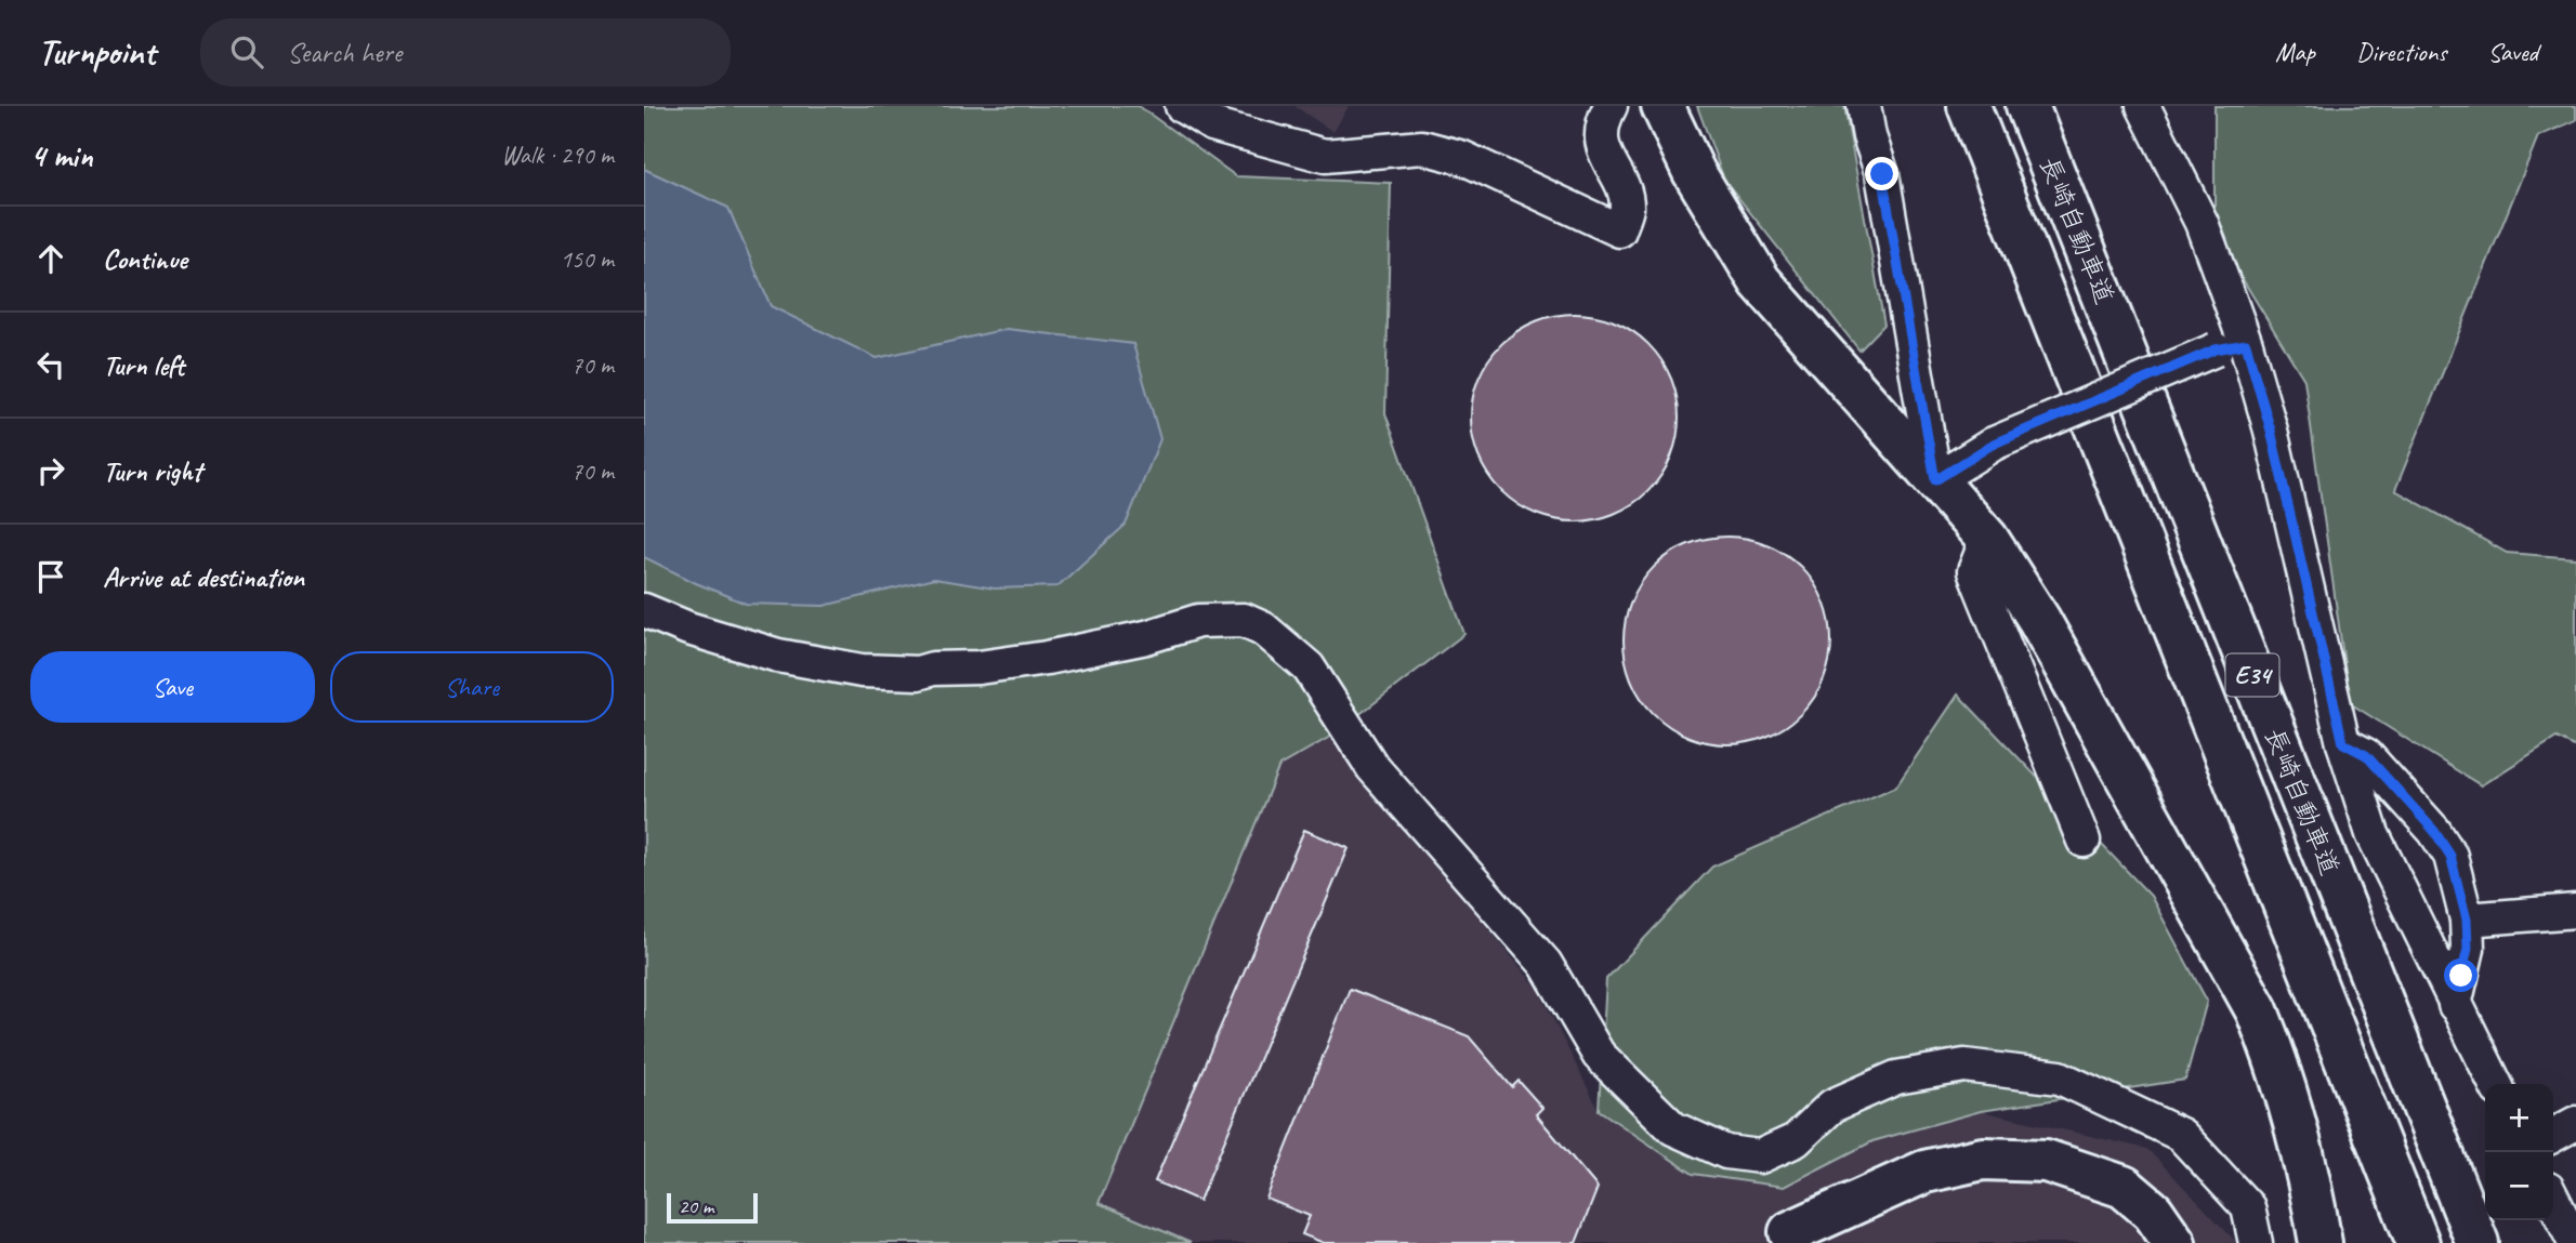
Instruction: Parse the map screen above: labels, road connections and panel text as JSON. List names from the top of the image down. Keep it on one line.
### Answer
{"streets":{"main road":["長崎自動車道","E34"]},"scale_bar":"20 m","page":{"header":"Turnpoint","search":"Search here","nav":["Map","Directions","Saved"],"heading":["4 min","Walk · 290 m"],"list":[["Continue","150 m"],["Turn left","70 m"],["Turn right","70 m"],"Arrive at destination"],"buttons":["Save","Share"],"map_buttons":["+","−"],"scale":"20 m"}}
